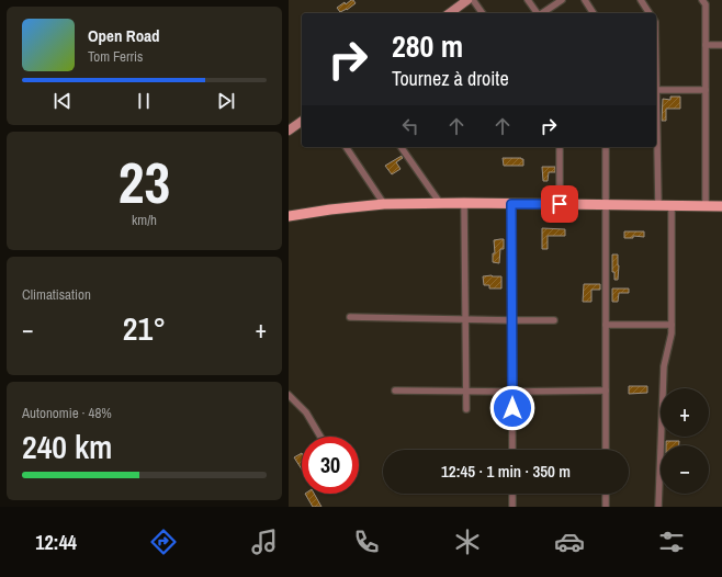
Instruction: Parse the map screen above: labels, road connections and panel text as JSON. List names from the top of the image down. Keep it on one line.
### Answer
{"page":{"turn":["280 m","Tournez à droite"],"song":["Open Road","Tom Ferris"],"tile":[["23","km/h"],"Climatisation",["Autonomie · 48%","240 km"]],"heat":["−","21°","+"],"map_buttons":["+","−"],"limit":"30","trip":"12:45 · 1 min · 350 m","tabs":"12:44"}}
